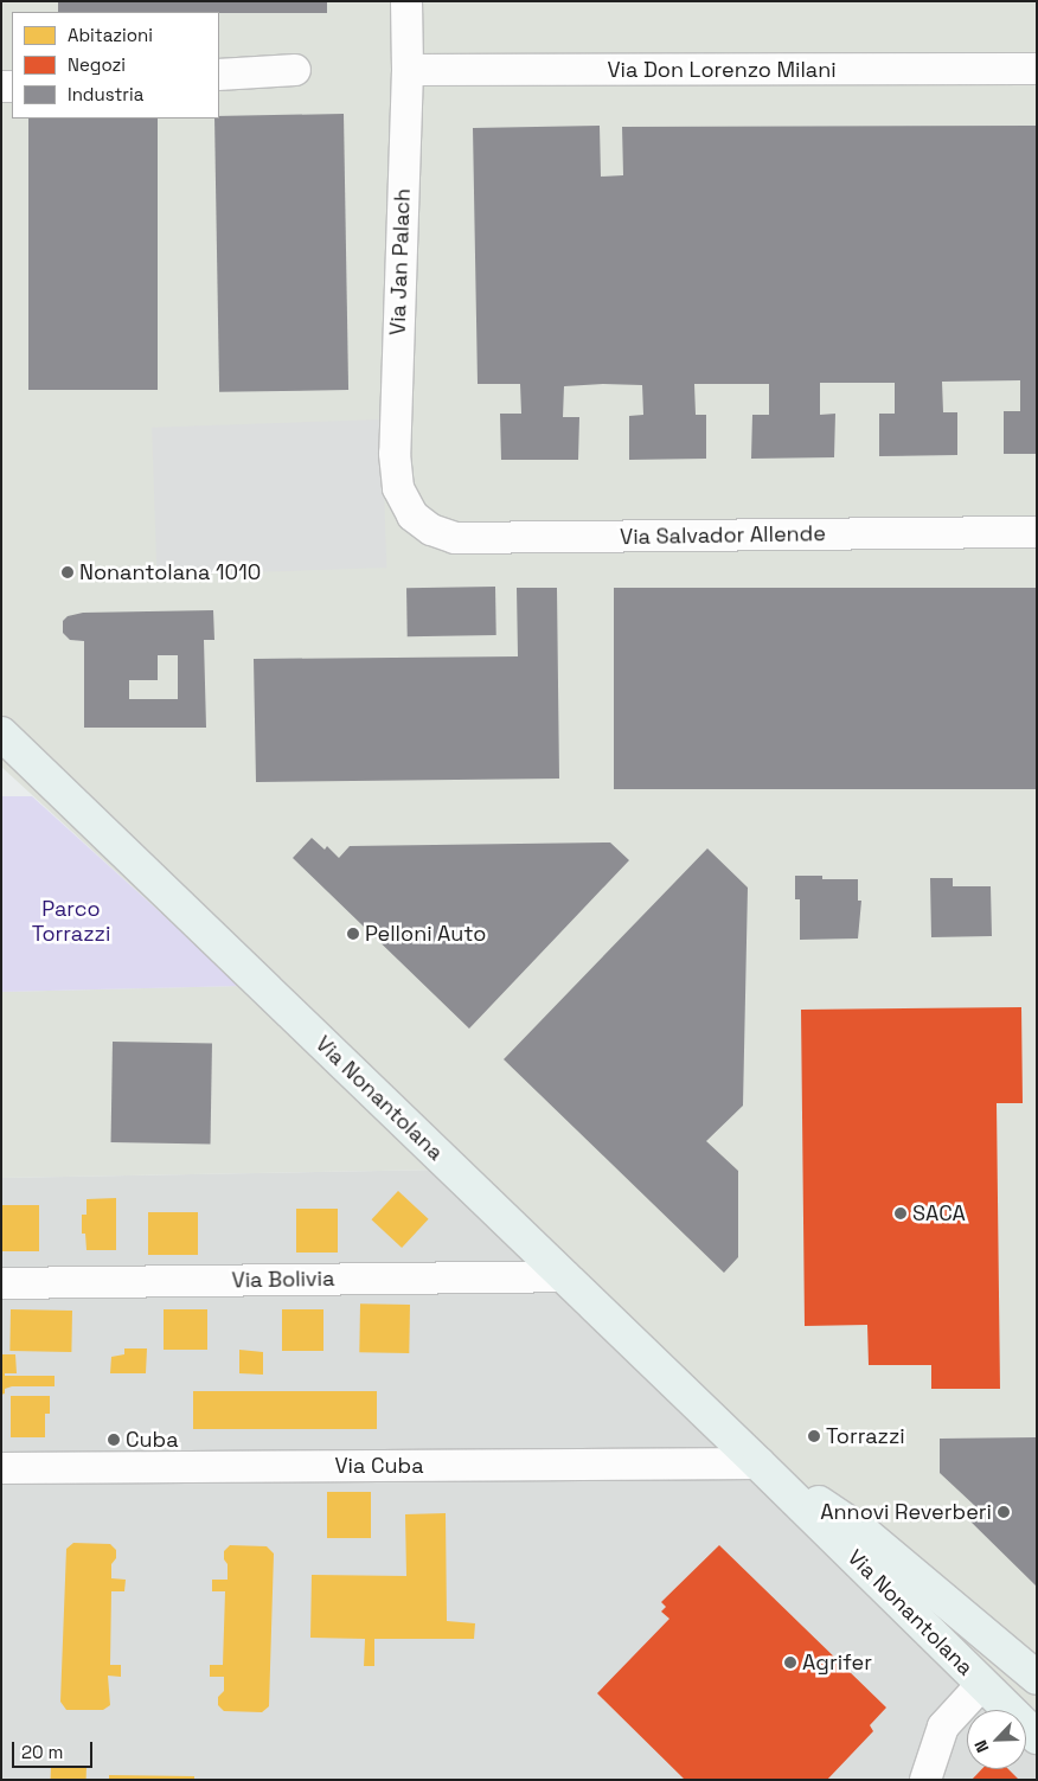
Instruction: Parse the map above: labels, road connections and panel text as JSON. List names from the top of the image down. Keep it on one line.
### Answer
{"streets":{"main road":["Via Nonantolana"],"street":["Via Don Lorenzo Milani","Via Jan Palach","Via Salvador Allende","Via Bolivia","Via Cuba"]},"crossings":[["Via Don Lorenzo Milani","Via Jan Palach"],["Via Jan Palach","Via Salvador Allende"],["Via Nonantolana","Via Bolivia"],["Via Nonantolana","Via Cuba"]],"parks":["Parco Torrazzi"],"places":["Nonantolana 1010","Pelloni Auto","SACA","Torrazzi","Cuba","Annovi Reverberi","Agrifer"],"legend":["Abitazioni","Negozi","Industria"],"scale_bar":"20 m","north":"bottom left"}
